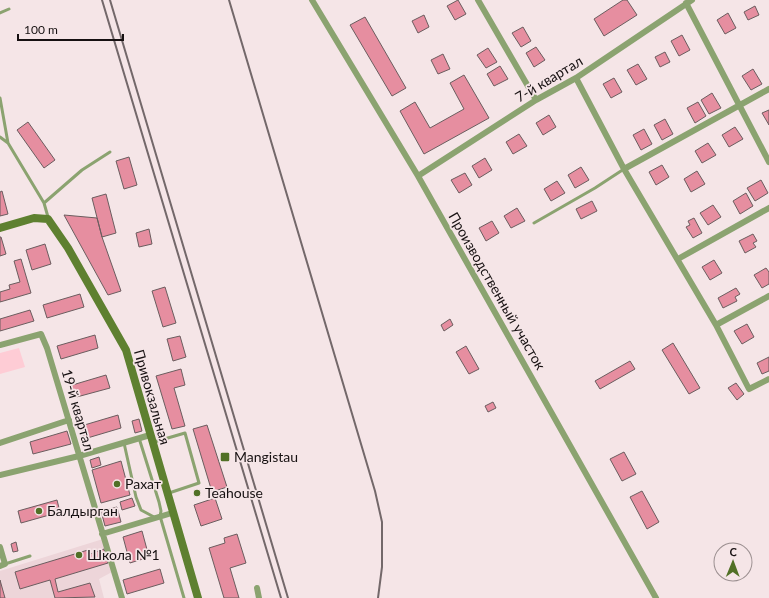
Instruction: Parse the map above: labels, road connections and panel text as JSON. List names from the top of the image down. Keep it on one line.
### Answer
{"streets":{"street":["7-й квартал","Производственный участок","Привокзальная","19-й квартал"]},"crossings":[["7-й квартал","Производственный участок"]],"places":{"transit":["Mangistau"],"other":["Рахат","Teahouse","Балдырган","Школа №1"]},"scale_bar":"100 m","north":"top"}
